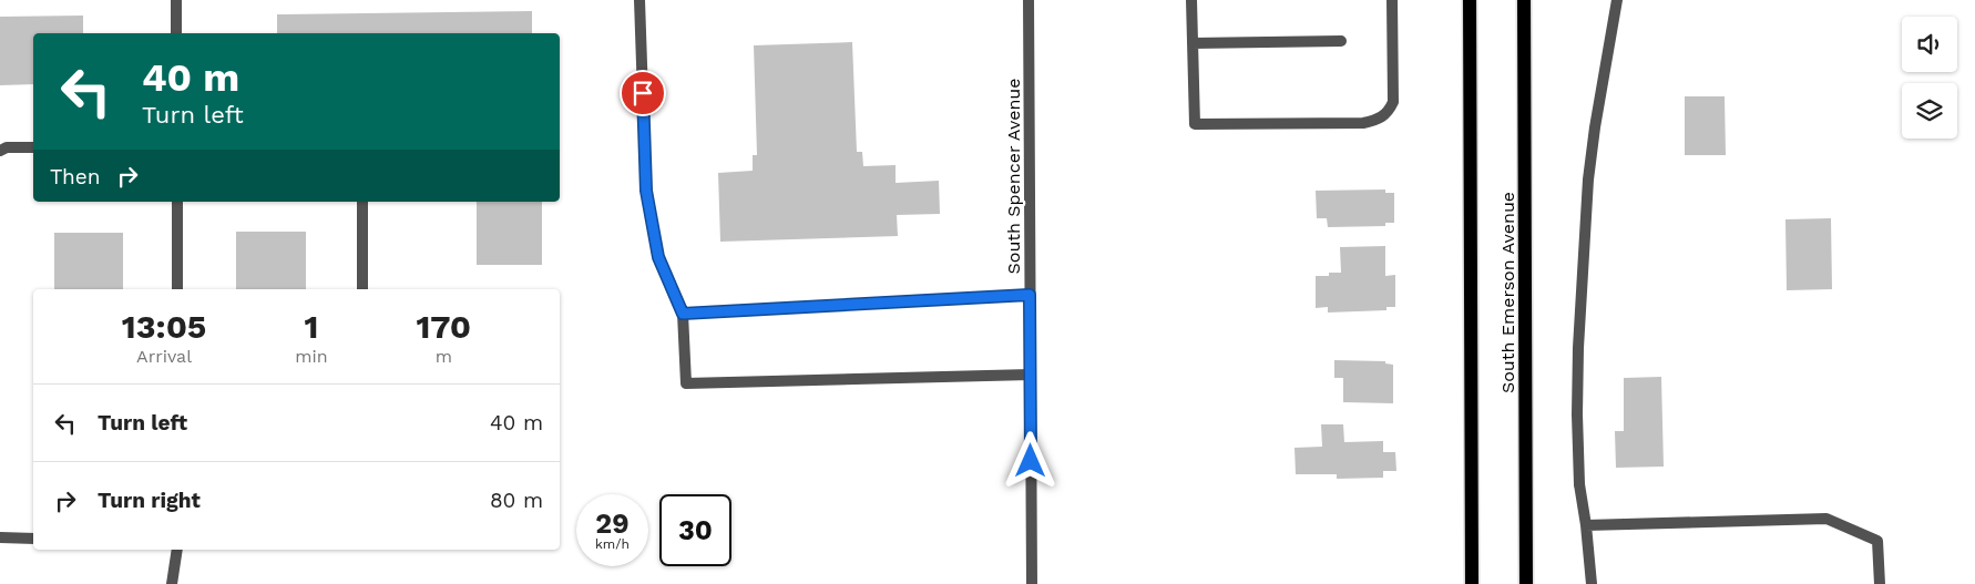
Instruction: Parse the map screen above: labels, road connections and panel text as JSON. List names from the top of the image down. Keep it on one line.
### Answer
{"streets":{"main road":["South Emerson Avenue"],"street":["South Spencer Avenue"]},"page":{"turn":["40 m","Turn left"],"then":"Then","eta":["13:05","Arrival","1","min","170","m"],"list":[{"name":"Turn left","value":"40 m"},{"name":"Turn right","value":"80 m"}],"speed":"29 km/h","limit":"30"}}
